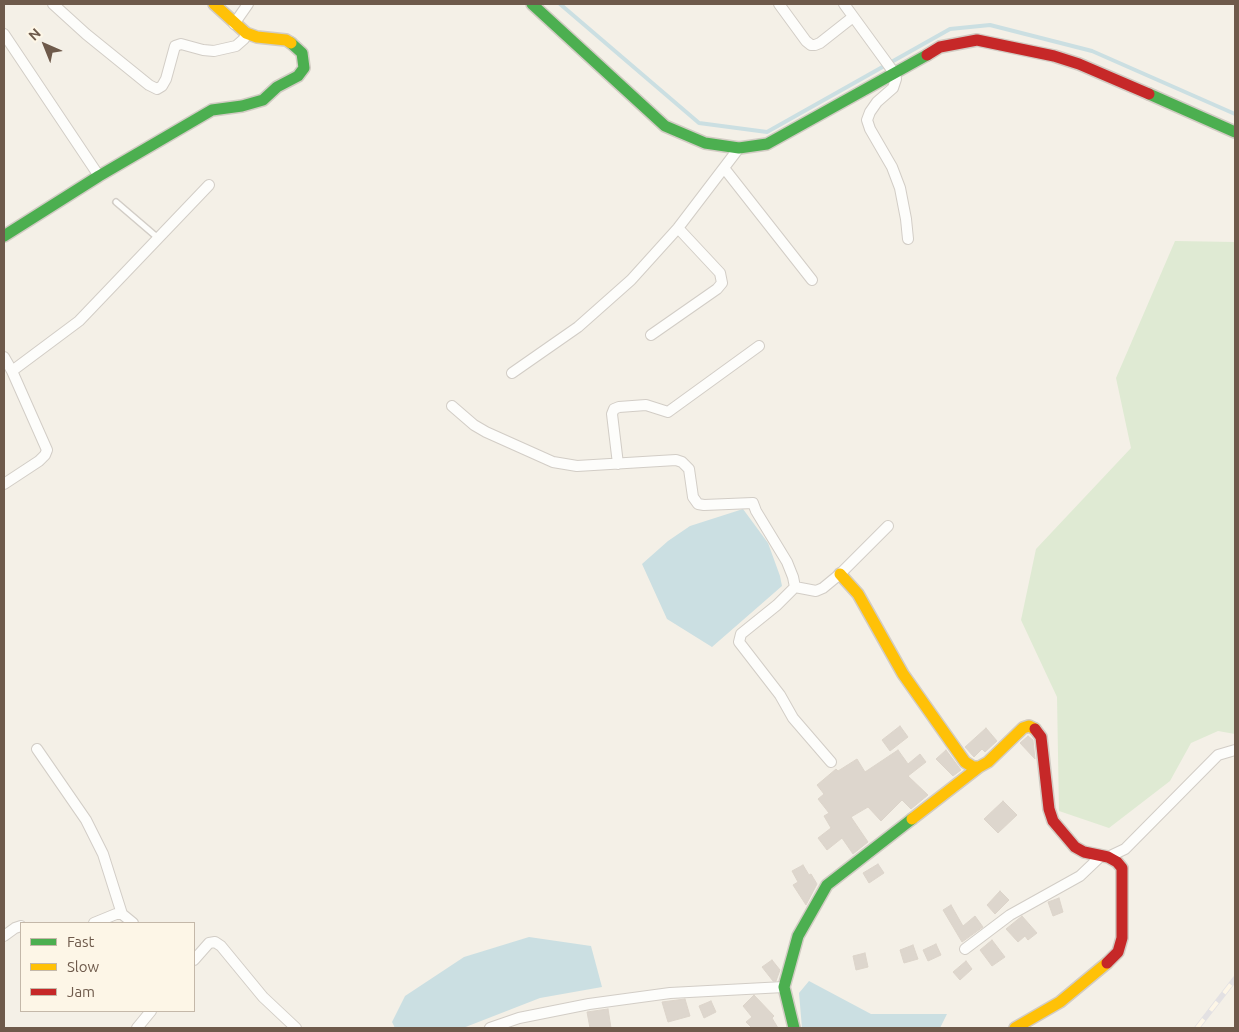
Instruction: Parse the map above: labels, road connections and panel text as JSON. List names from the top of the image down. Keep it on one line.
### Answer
{"legend":["Fast","Slow","Jam"],"north":"top left"}
